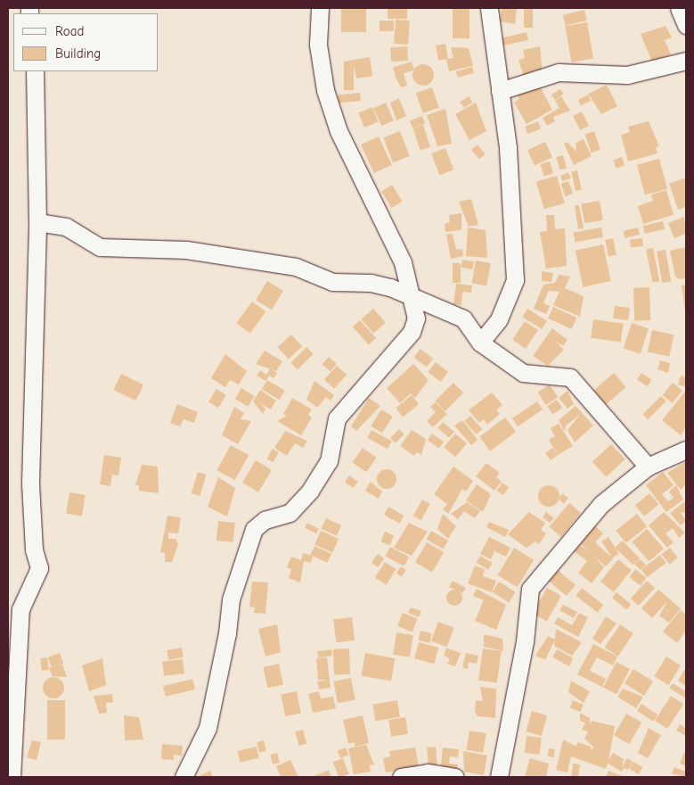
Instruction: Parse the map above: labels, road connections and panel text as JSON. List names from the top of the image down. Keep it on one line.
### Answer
{"legend":["Road","Building"]}
